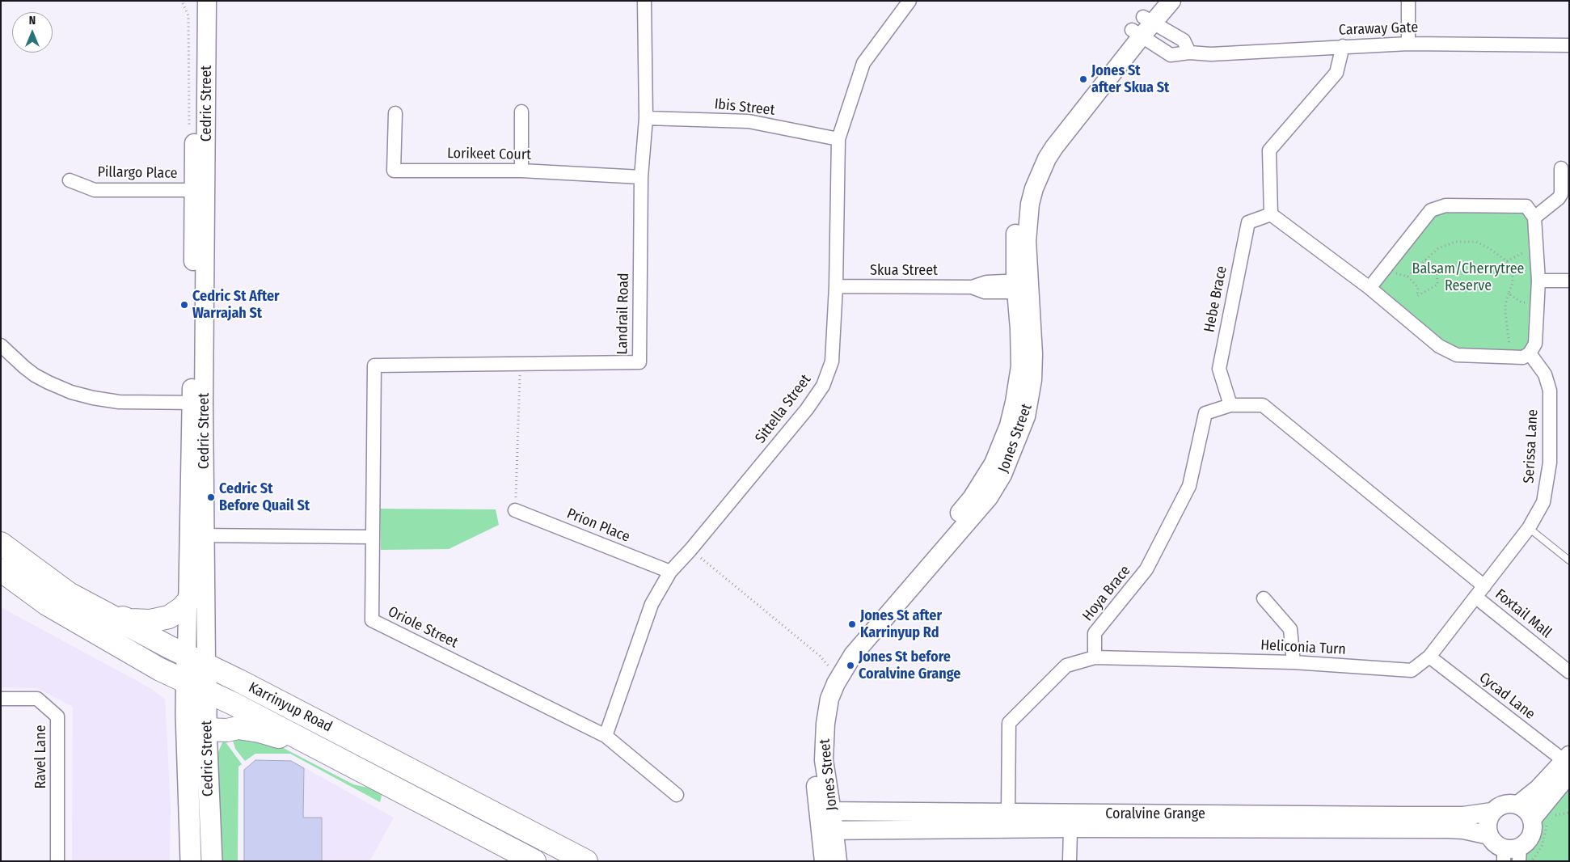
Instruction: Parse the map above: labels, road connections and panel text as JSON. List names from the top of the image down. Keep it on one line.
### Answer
{"streets":{"highway":["Karrinyup Road"],"main road":["Cedric Street"],"street":["Caraway Gate","Ibis Street","Lorikeet Court","Pillargo Place","Skua Street","Hebe Brace","Landrail Road","Sittella Street","Jones Street","Serissa Lane","Prion Place","Hoya Brace","Foxtail Mall","Oriole Street","Heliconia Turn","Cycad Lane","Ravel Lane","Coralvine Grange"]},"crossings":[["Caraway Gate","Jones Street"],["Cedric Street","Pillargo Place"],["Cedric Street","Karrinyup Road"],["Ibis Street","Landrail Road"],["Ibis Street","Sittella Street"],["Lorikeet Court","Landrail Road"],["Skua Street","Sittella Street"],["Skua Street","Jones Street"],["Hebe Brace","Hoya Brace"],["Landrail Road","Oriole Street"],["Sittella Street","Prion Place"],["Sittella Street","Oriole Street"],["Jones Street","Coralvine Grange"],["Serissa Lane","Foxtail Mall"],["Serissa Lane","Heliconia Turn"],["Hoya Brace","Heliconia Turn"],["Foxtail Mall","Heliconia Turn"],["Heliconia Turn","Cycad Lane"]],"parks":["Balsam/Cherrytree Reserve"],"places":["Jones St after Skua St","Cedric St After Warrajah St","Cedric St Before Quail St","Jones St after Karrinyup Rd","Jones St before Coralvine Grange"],"north":"top"}
